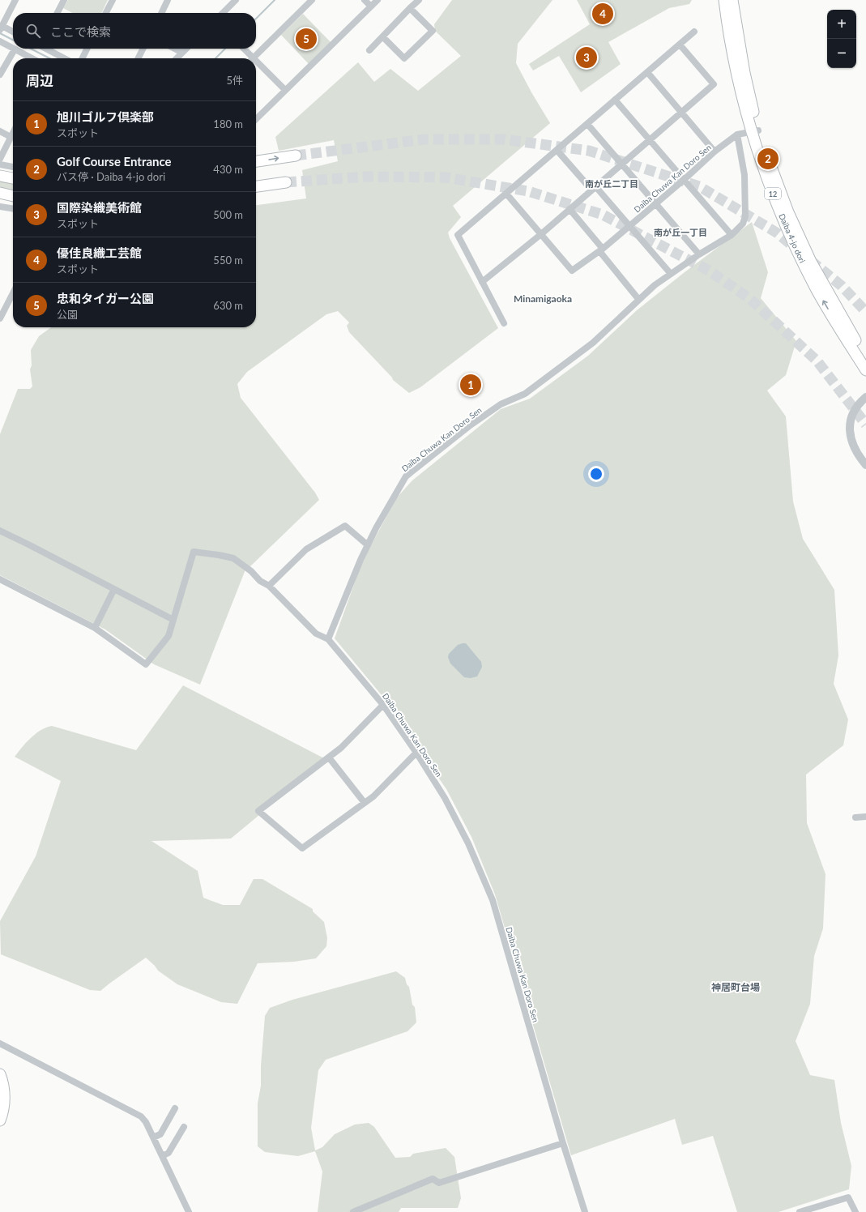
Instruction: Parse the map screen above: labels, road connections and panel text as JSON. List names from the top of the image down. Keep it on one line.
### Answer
{"streets":{"main road":["12","Daiba 4-jo dori"],"street":["Daiba Chuwa Kan Doro Sen"]},"crossings":[["Daiba Chuwa Kan Doro Sen","Daiba 4-jo dori"]],"districts":["南が丘二丁目","南が丘一丁目","Minamigaoka","神居町台場"],"page":{"pins":["4","5","3","2","1"],"map_buttons":["+","−"],"search":"ここで検索","heading":["周辺","5件"],"list":[{"mark":"1","name":"旭川ゴルフ倶楽部","note":"スポット","value":"180 m"},{"mark":"2","name":"Golf Course Entrance","note":"バス停 · Daiba 4-jo dori","value":"430 m"},{"mark":"3","name":"国際染織美術館","note":"スポット","value":"500 m"},{"mark":"4","name":"優佳良織工芸館","note":"スポット","value":"550 m"},{"mark":"5","name":"忠和タイガー公園","note":"公園","value":"630 m"}]}}
